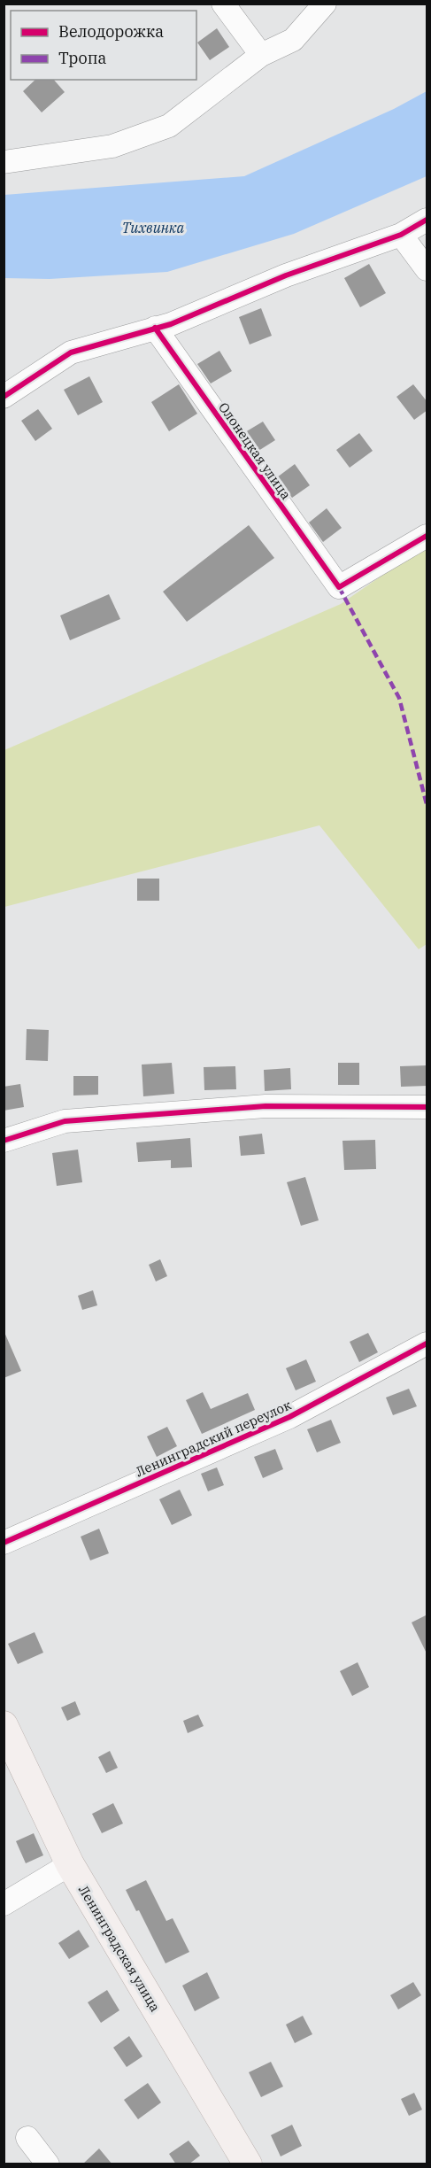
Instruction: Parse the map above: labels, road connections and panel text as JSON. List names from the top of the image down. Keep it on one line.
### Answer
{"streets":{"main road":["Ленинградская улица"],"street":["Олонецкая улица","Ленинградский переулок"]},"water":["Тихвинка"],"legend":["Велодорожка","Тропа"]}
